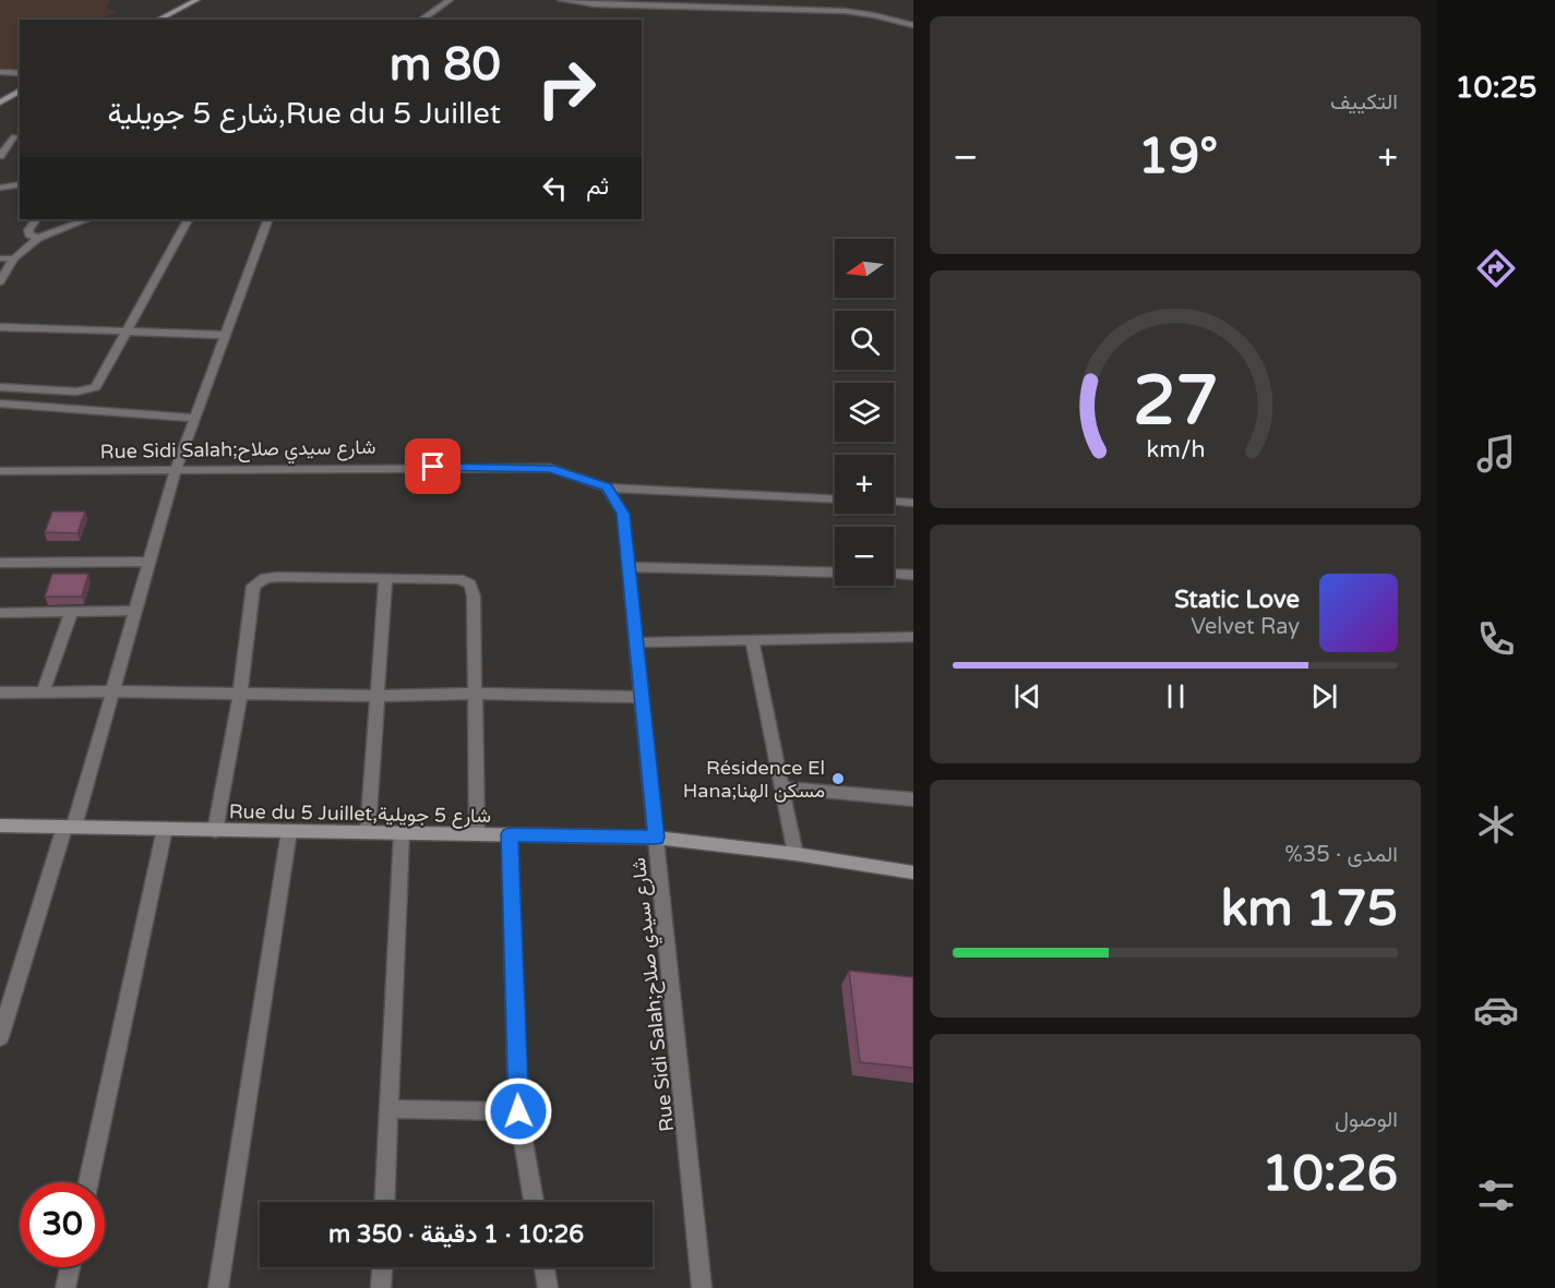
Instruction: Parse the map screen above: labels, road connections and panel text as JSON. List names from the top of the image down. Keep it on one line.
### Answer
{"streets":{"street":["Rue Sidi Salah;شارع سيدي صلاح","Rue du 5 Juillet,شارع 5 جويلية"]},"crossings":[["Rue Sidi Salah;شارع سيدي صلاح","Rue du 5 Juillet,شارع 5 جويلية"]],"places":["Résidence El Hana;مسكن الهنا"],"north":"left","page":{"tabs":"10:25","tile":["التكييف",["المدى · 35%","175 km"],["الوصول","10:26"]],"turn":["80 m","Rue du 5 Juillet,شارع 5 جويلية"],"heat":["−","19°","+"],"then":"ثم","map_buttons":["+","−"],"song":["Static Love","Velvet Ray"],"limit":"30","trip":"10:26 · 1 دقيقة · 350 m","gauge":["27","km/h"]}}
